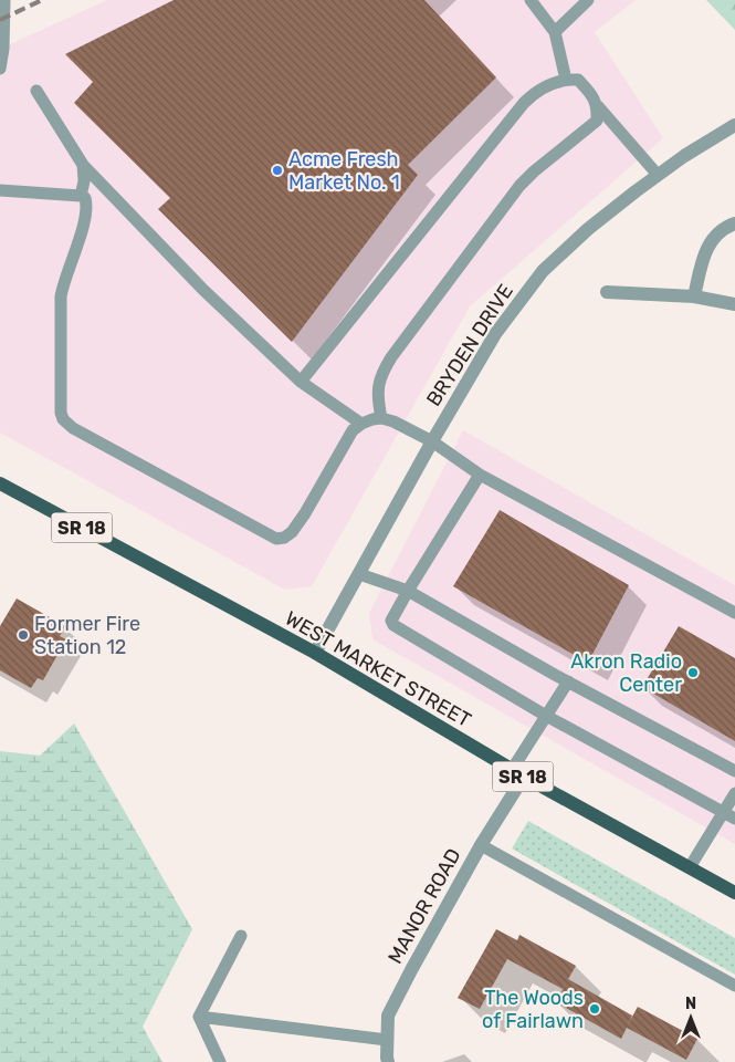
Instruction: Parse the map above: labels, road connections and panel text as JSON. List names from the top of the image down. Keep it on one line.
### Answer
{"streets":{"main road":["SR 18","WEST MARKET STREET"],"street":["BRYDEN DRIVE","MANOR ROAD"]},"crossings":[["BRYDEN DRIVE","WEST MARKET STREET"],["WEST MARKET STREET","MANOR ROAD"]],"places":["Acme Fresh Market No. 1","Former Fire Station 12","Akron Radio Center","The Woods of Fairlawn"],"north":"top"}
